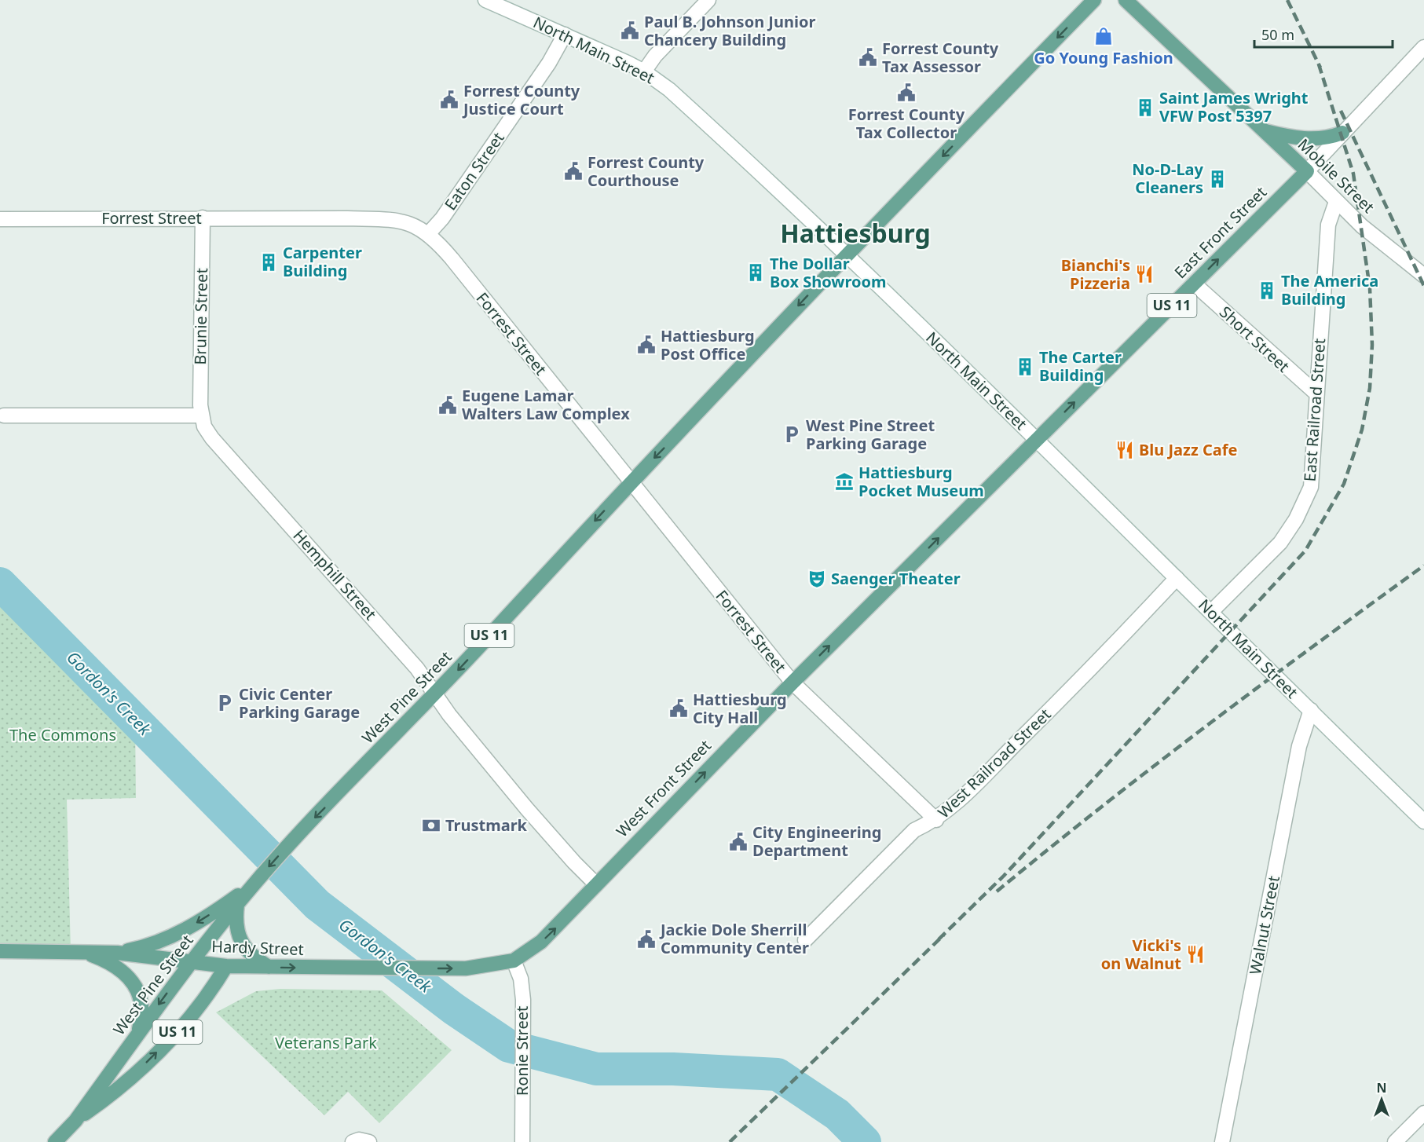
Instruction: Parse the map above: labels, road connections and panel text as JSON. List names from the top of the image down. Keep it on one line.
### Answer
{"streets":{"main road":["Mobile Street","East Front Street","US 11","West Pine Street","West Front Street","Hardy Street"],"street":["North Main Street","Eaton Street","Forrest Street","Brunie Street","Short Street","East Railroad Street","Hemphill Street","West Railroad Street","Walnut Street","Ronie Street"]},"crossings":[["North Main Street","Eaton Street"],["North Main Street","East Front Street"],["North Main Street","US 11"],["North Main Street","East Railroad Street"],["North Main Street","West Pine Street"],["North Main Street","West Railroad Street"],["North Main Street","West Front Street"],["North Main Street","Walnut Street"],["Eaton Street","Forrest Street"],["Mobile Street","East Front Street"],["Mobile Street","East Railroad Street"],["Forrest Street","Brunie Street"],["Forrest Street","West Pine Street"],["Forrest Street","West Railroad Street"],["Forrest Street","West Front Street"],["East Front Street","Short Street"],["East Front Street","West Front Street"],["US 11","West Pine Street"],["Brunie Street","Hemphill Street"],["Short Street","East Railroad Street"],["Hemphill Street","West Pine Street"],["Hemphill Street","West Front Street"],["West Pine Street","Hardy Street"],["West Front Street","Hardy Street"],["West Front Street","Ronie Street"],["Hardy Street","Ronie Street"]],"one_way":["East Front Street","West Front Street","Hardy Street"],"districts":["Hattiesburg"],"water":["Gordon's Creek"],"parks":["The Commons","Veterans Park"],"places":{"public building":["Paul B. Johnson Junior Chancery Building","Forrest County Tax Assessor","Forrest County Tax Collector","Forrest County Justice Court","Forrest County Courthouse","Hattiesburg Post Office","Eugene Lamar Walters Law Complex","Hattiesburg City Hall","City Engineering Department","Jackie Dole Sherrill Community Center"],"shop":["Go Young Fashion"],"building":["Saint James Wright VFW Post 5397","No-D-Lay Cleaners","Carpenter Building","The Dollar Box Showroom","The America Building","The Carter Building"],"restaurant":["Bianchi's Pizzeria","Blu Jazz Cafe","Vicki's on Walnut"],"parking":["West Pine Street Parking Garage","Civic Center Parking Garage"],"museum":["Hattiesburg Pocket Museum"],"theatre":["Saenger Theater"],"bank":["Trustmark"]},"scale_bar":"50 m","north":"top"}
